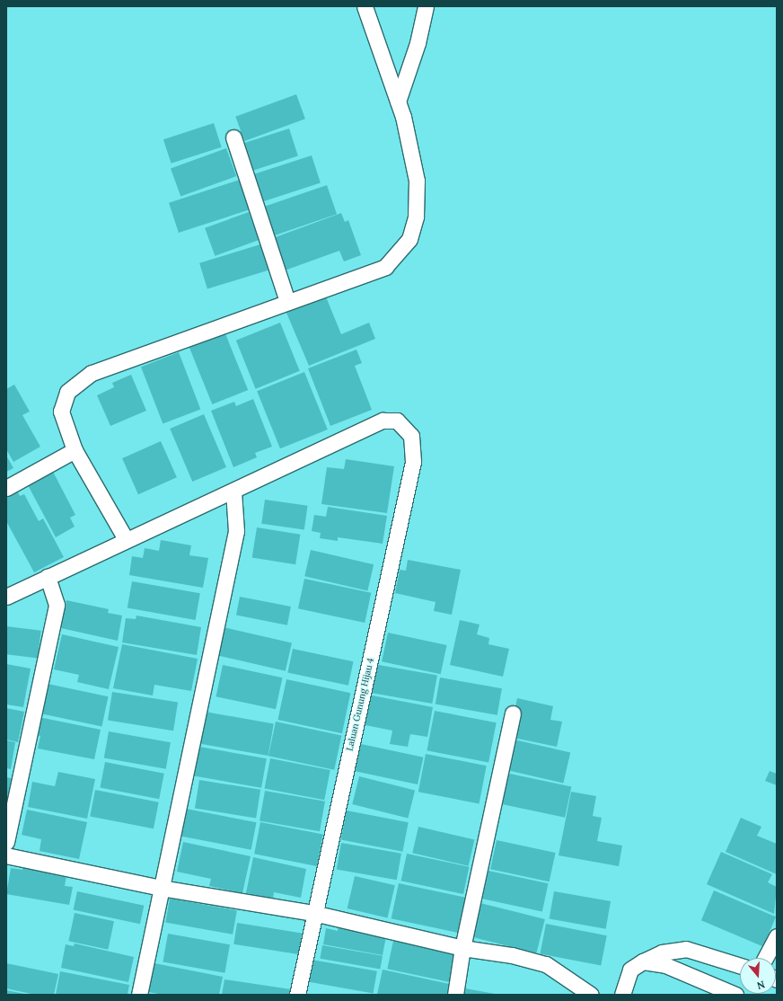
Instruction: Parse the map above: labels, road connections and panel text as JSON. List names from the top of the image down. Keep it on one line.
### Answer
{"streets":{"street":["Laluan Gunung Hijau 4"]},"north":"bottom"}
